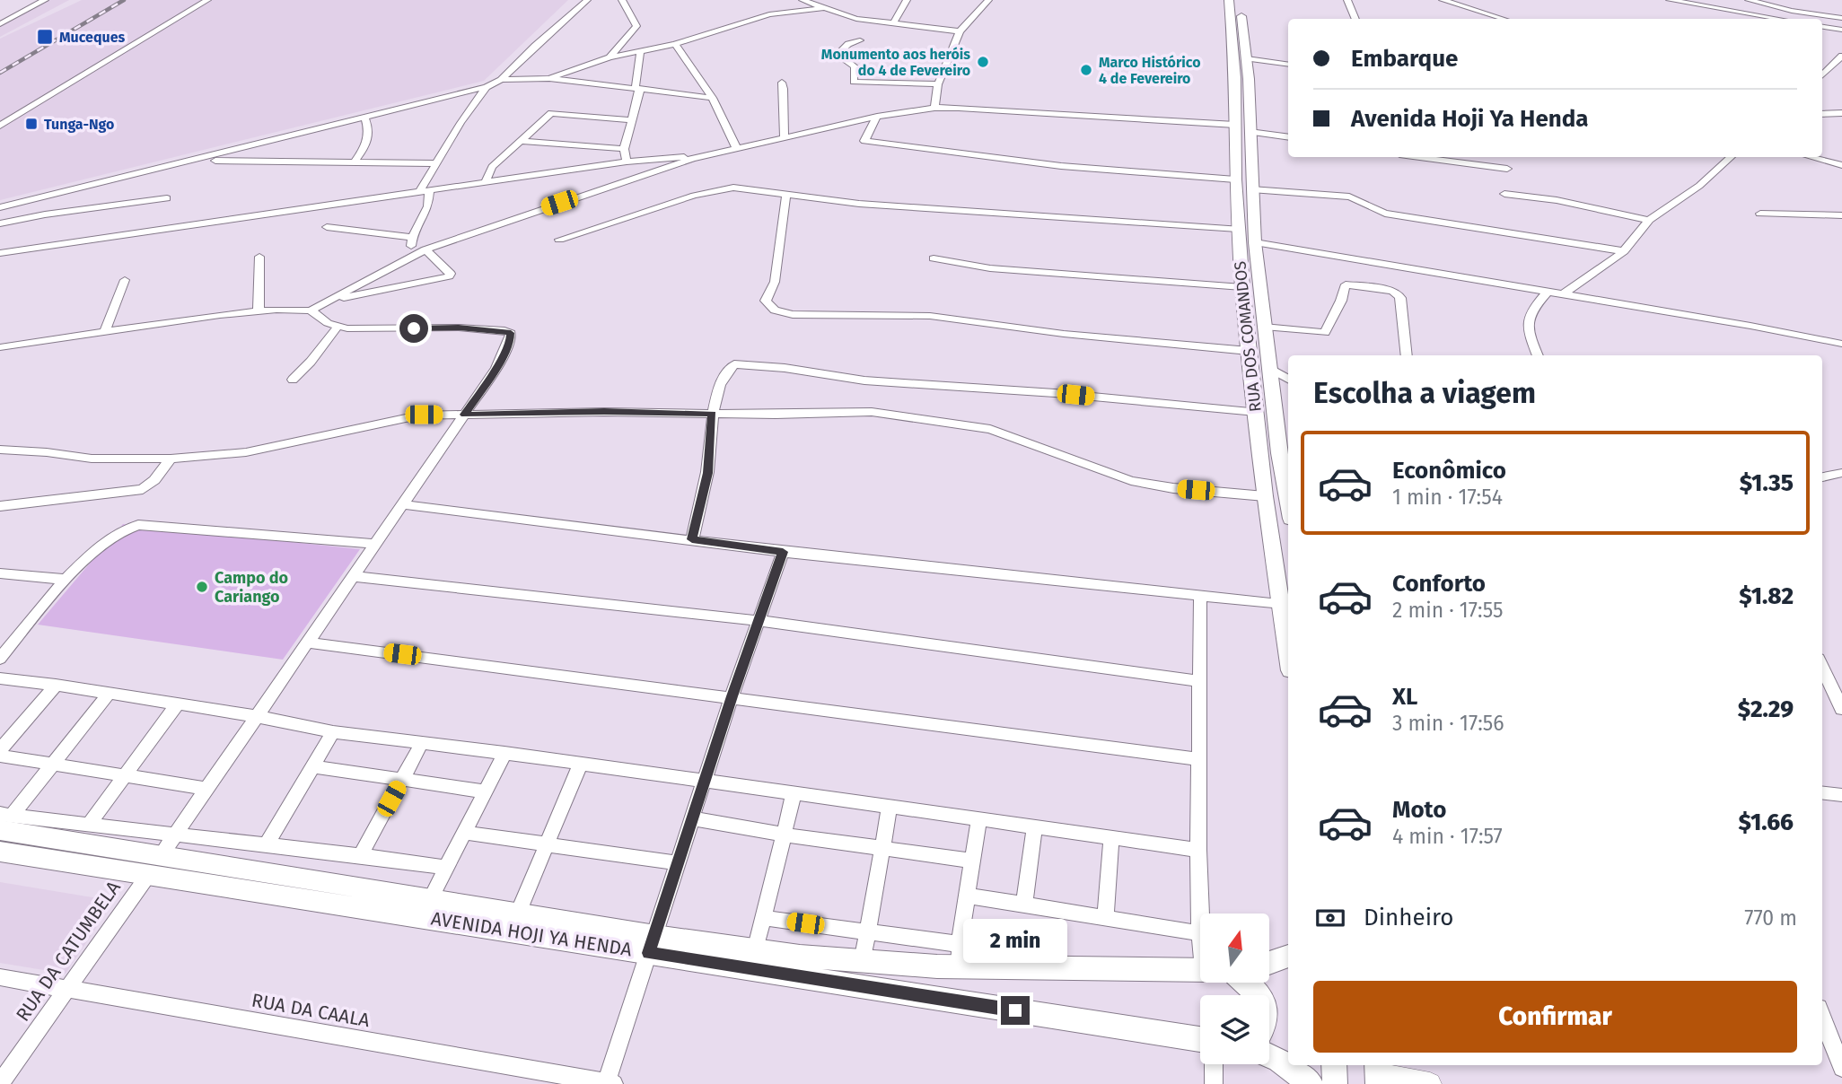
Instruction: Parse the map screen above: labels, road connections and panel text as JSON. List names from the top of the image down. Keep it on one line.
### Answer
{"streets":{"main road":["RUA DOS COMANDOS","AVENIDA HOJI YA HENDA"],"street":["RUA DA CATUMBELA","RUA DA CAALA"]},"crossings":[["AVENIDA HOJI YA HENDA","RUA DA CATUMBELA"],["RUA DA CATUMBELA","RUA DA CAALA"]],"places":{"transit":["Muceques","Tunga-Ngo"],"other":["Monumento aos heróis do 4 de Fevereiro","Marco Histórico 4 de Fevereiro","Campo do Cariango"]},"north":"top","page":{"banner":["Embarque","Avenida Hoji Ya Henda"],"heading":"Escolha a viagem","list":[{"name":"Econômico","note":"1 min · 17:54","value":"$1.35"},{"name":"Conforto","note":"2 min · 17:55","value":"$1.82"},{"name":"XL","note":"3 min · 17:56","value":"$2.29"},{"name":"Moto","note":"4 min · 17:57","value":"$1.66"}],"pay":["Dinheiro","770 m"],"bubble":"2 min","buttons":"Confirmar"}}
